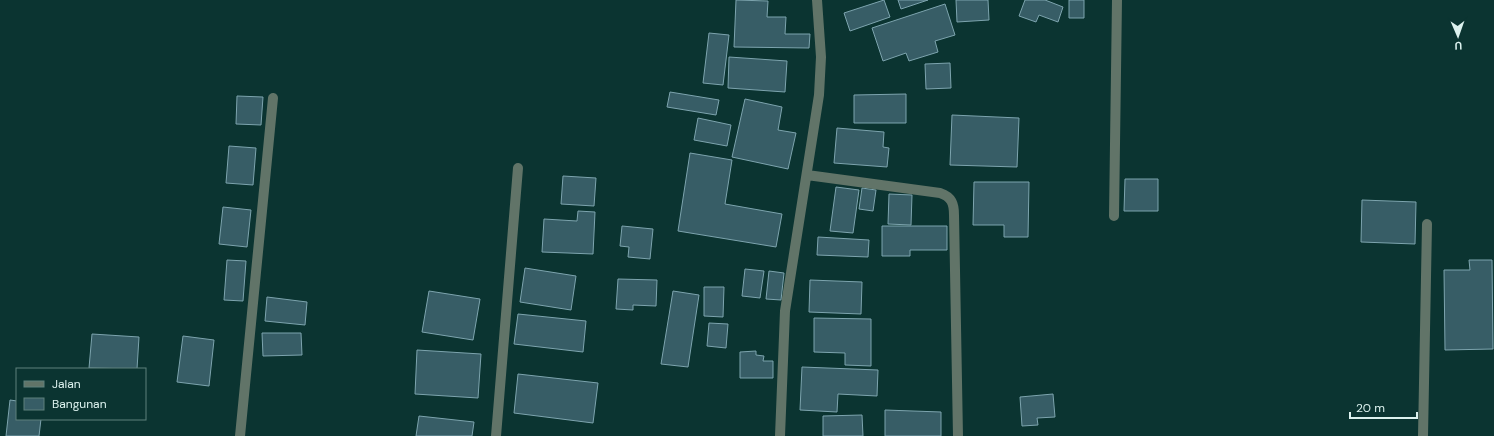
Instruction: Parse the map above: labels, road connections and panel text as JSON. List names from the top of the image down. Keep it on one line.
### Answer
{"legend":["Jalan","Bangunan"],"scale_bar":"20 m","north":"bottom"}
